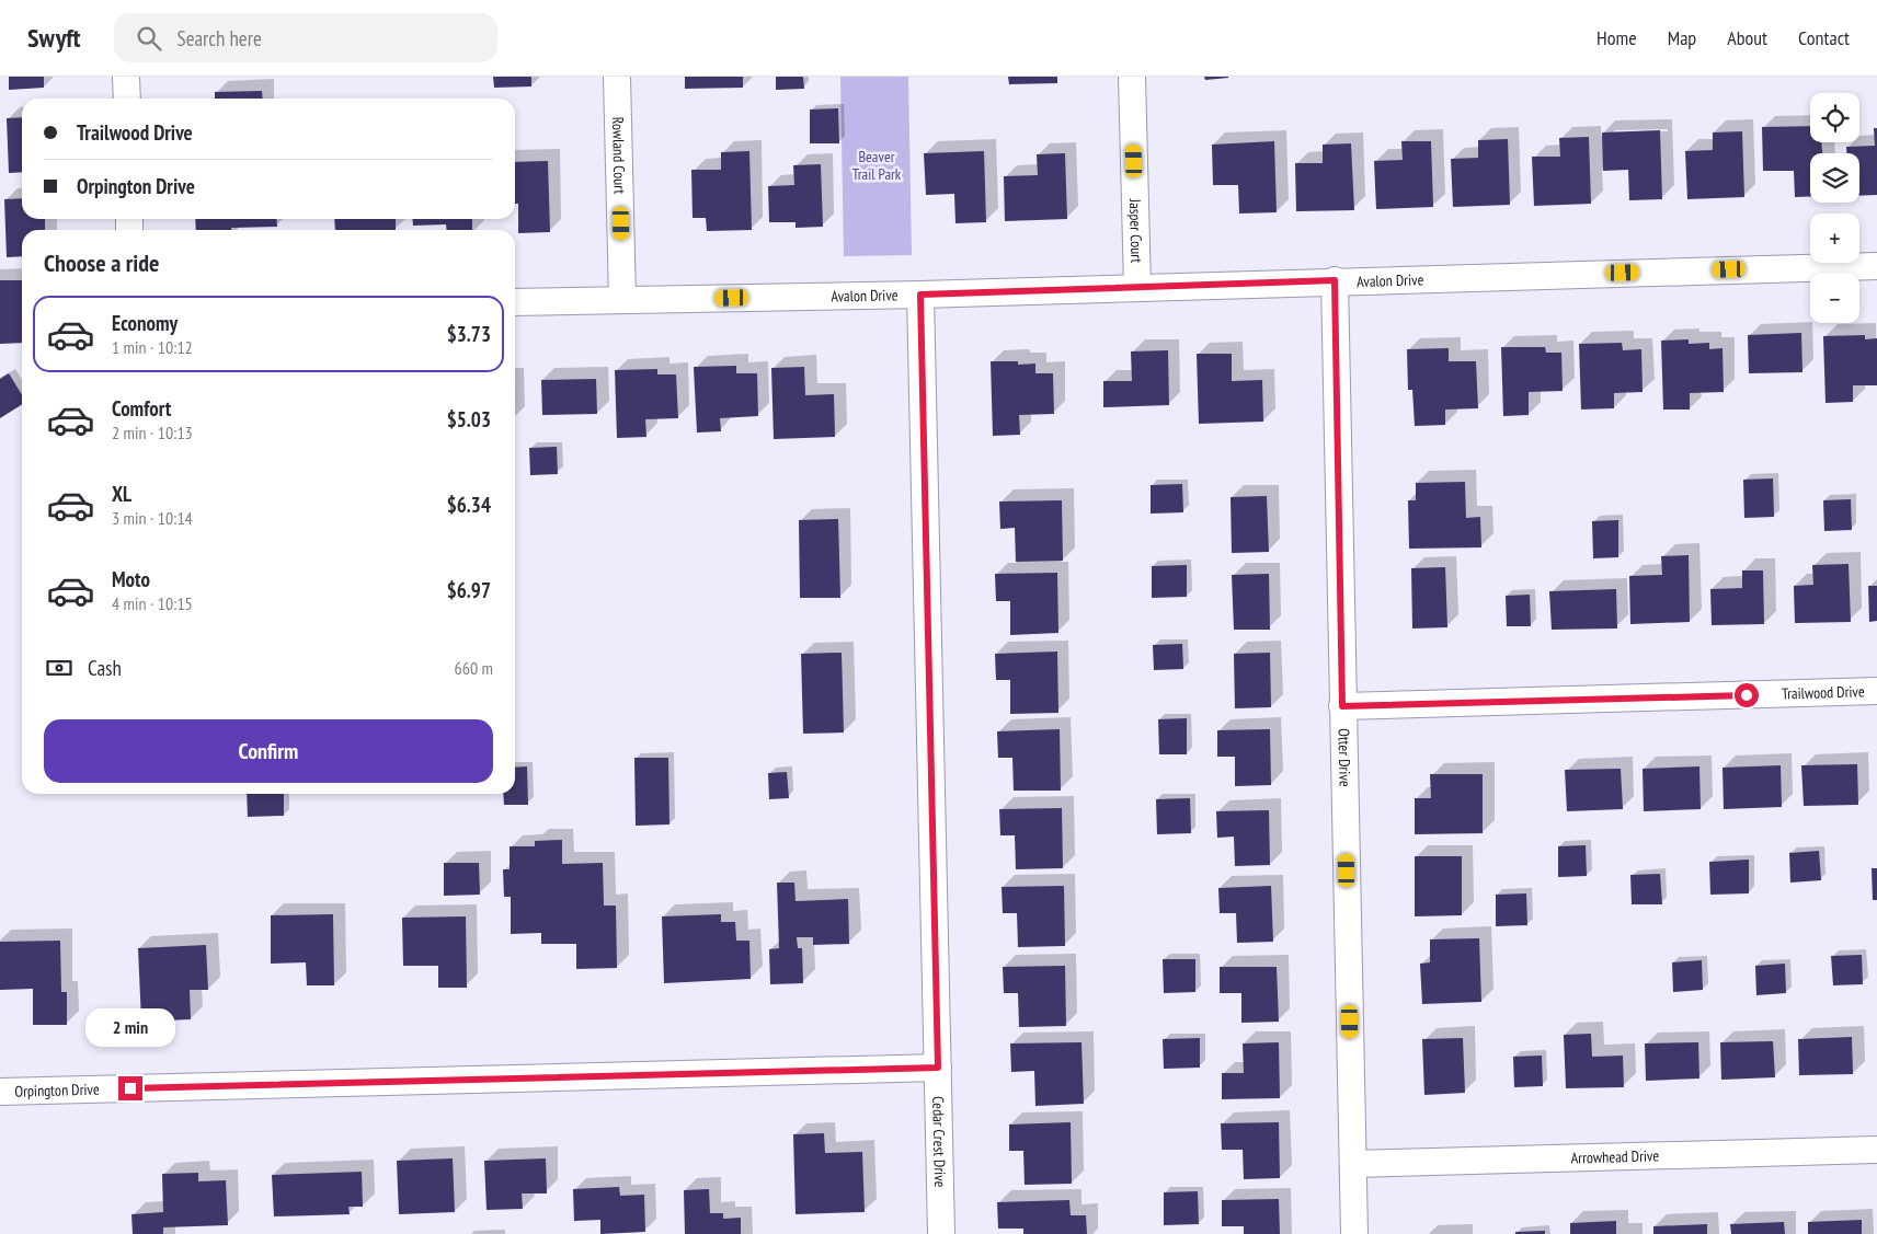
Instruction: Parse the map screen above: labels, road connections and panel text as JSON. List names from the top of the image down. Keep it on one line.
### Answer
{"streets":{"street":["Rowland Court","Jasper Court","Avalon Drive","Trailwood Drive","Otter Drive","Orpington Drive","Cedar Crest Drive","Arrowhead Drive"]},"crossings":[["Rowland Court","Avalon Drive"],["Jasper Court","Avalon Drive"],["Avalon Drive","Otter Drive"],["Avalon Drive","Cedar Crest Drive"],["Trailwood Drive","Otter Drive"],["Otter Drive","Arrowhead Drive"],["Orpington Drive","Cedar Crest Drive"]],"parks":["Beaver Trail Park"],"page":{"header":"Swyft","search":"Search here","nav":["Home","Map","About","Contact"],"map_buttons":["+","−"],"banner":["Trailwood Drive","Orpington Drive"],"heading":"Choose a ride","list":[{"name":"Economy","note":"1 min · 10:12","value":"$3.73"},{"name":"Comfort","note":"2 min · 10:13","value":"$5.03"},{"name":"XL","note":"3 min · 10:14","value":"$6.34"},{"name":"Moto","note":"4 min · 10:15","value":"$6.97"}],"pay":["Cash","660 m"],"buttons":"Confirm","bubble":"2 min"}}
